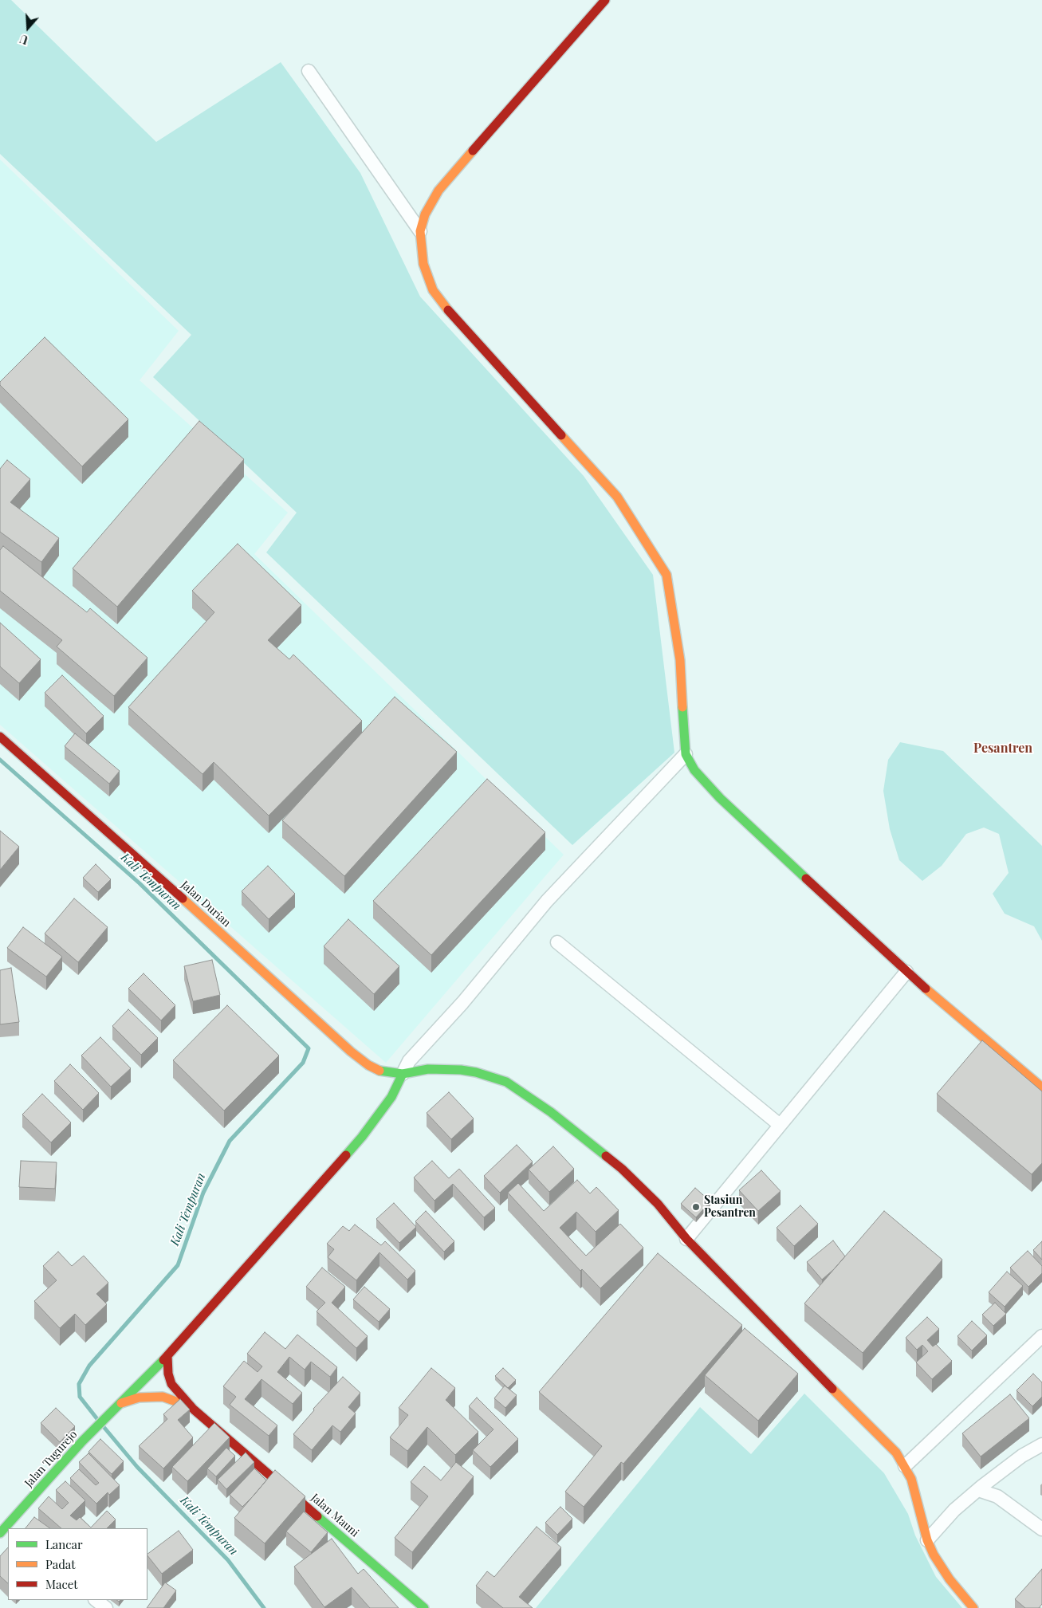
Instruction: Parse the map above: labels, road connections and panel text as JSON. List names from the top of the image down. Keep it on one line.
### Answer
{"streets":{"main road":["Jalan Durian","Jalan Tugurejo","Jalan Mauni"]},"crossings":[["Jalan Durian","Jalan Tugurejo"],["Jalan Tugurejo","Jalan Mauni"]],"districts":["Pesantren"],"water":["Kali Tempuran"],"places":["Stasiun Pesantren"],"legend":["Lancar","Padat","Macet"],"north":"bottom"}
